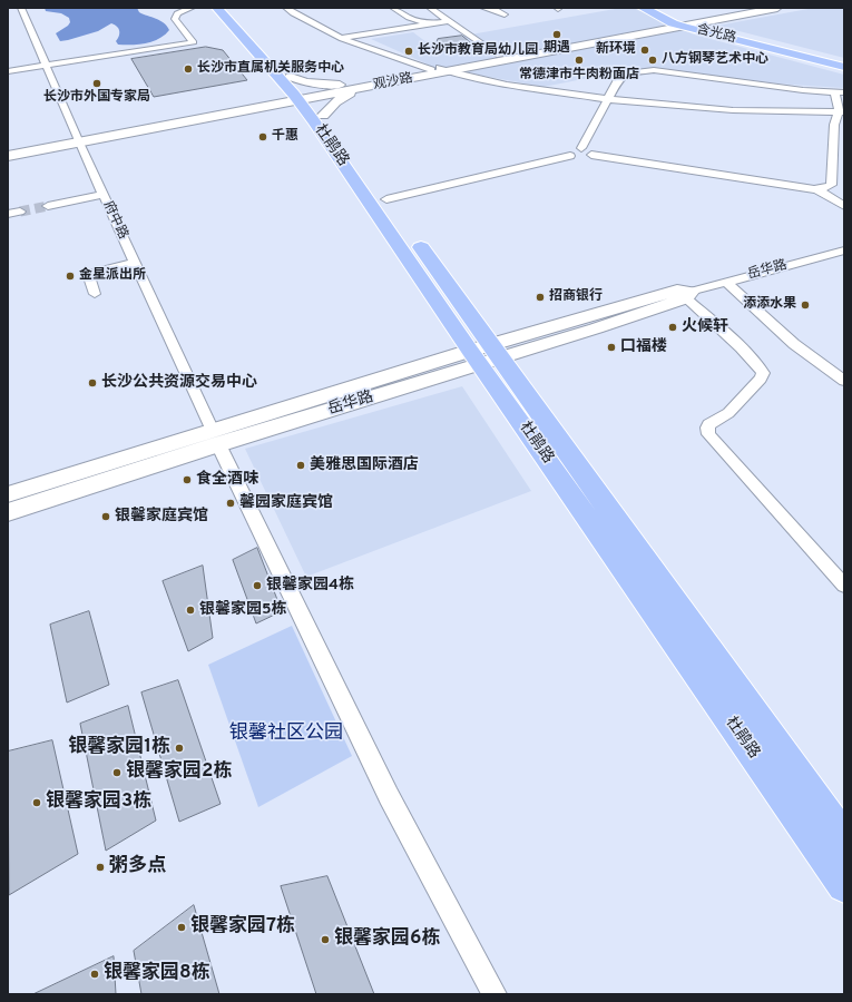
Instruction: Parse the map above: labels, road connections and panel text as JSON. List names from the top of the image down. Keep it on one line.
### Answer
{"streets":{"main road":["含光路","观沙路","杜鹃路","岳华路"],"street":["府中路"]},"crossings":[["含光路","观沙路"],["观沙路","杜鹃路"],["观沙路","府中路"],["杜鹃路","岳华路"],["府中路","岳华路"]],"parks":["银馨社区公园"],"places":["期遇","新环境","长沙市教育局幼儿园","常德津市牛肉粉面店","八方钢琴艺术中心","长沙市直属机关服务中心","长沙市外国专家局","千惠","金星派出所","招商银行","添添水果","火候轩","口福楼","长沙公共资源交易中心","美雅思国际酒店","食全酒味","馨园家庭宾馆","银馨家庭宾馆","银馨家园4栋","银馨家园5栋","银馨家园1栋","银馨家园2栋","银馨家园3栋","粥多点","银馨家园7栋","银馨家园6栋","银馨家园8栋"]}
